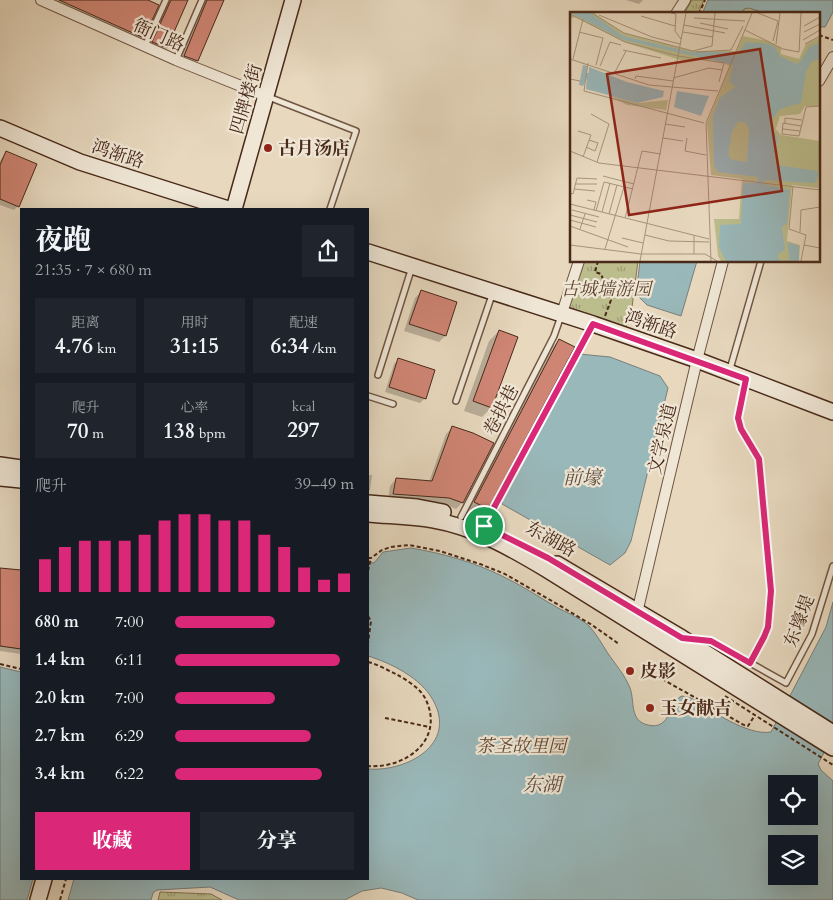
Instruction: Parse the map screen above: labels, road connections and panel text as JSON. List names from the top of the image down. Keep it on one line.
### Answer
{"streets":{"main road":["四牌楼街","鸿渐路","东湖路"],"street":["衙门路","文学泉道"],"lane":["卷拱巷","东壕堤"]},"crossings":[["衙门路","四牌楼街"],["鸿渐路","卷拱巷"],["鸿渐路","文学泉道"],["卷拱巷","东湖路"],["文学泉道","东湖路"]],"water":["前壕","东湖"],"parks":["古城墙游园","茶圣故里园"],"places":["古月汤店","皮影","玉女献吉"],"page":{"heading":["夜跑","21:35 · 7 × 680 m"],"stats":[["距离","4.76 km"],["用时","31:15"],["配速","6:34 /km"],["爬升","70 m"],["心率","138 bpm"],["kcal","297"]],"chart":["爬升","39–49 m"],"list":[{"name":"680 m","note":"7:00"},{"name":"1.4 km","note":"6:11"},{"name":"2.0 km","note":"7:00"},{"name":"2.7 km","note":"6:29"},{"name":"3.4 km","note":"6:22"}],"buttons":["收藏","分享"]}}
